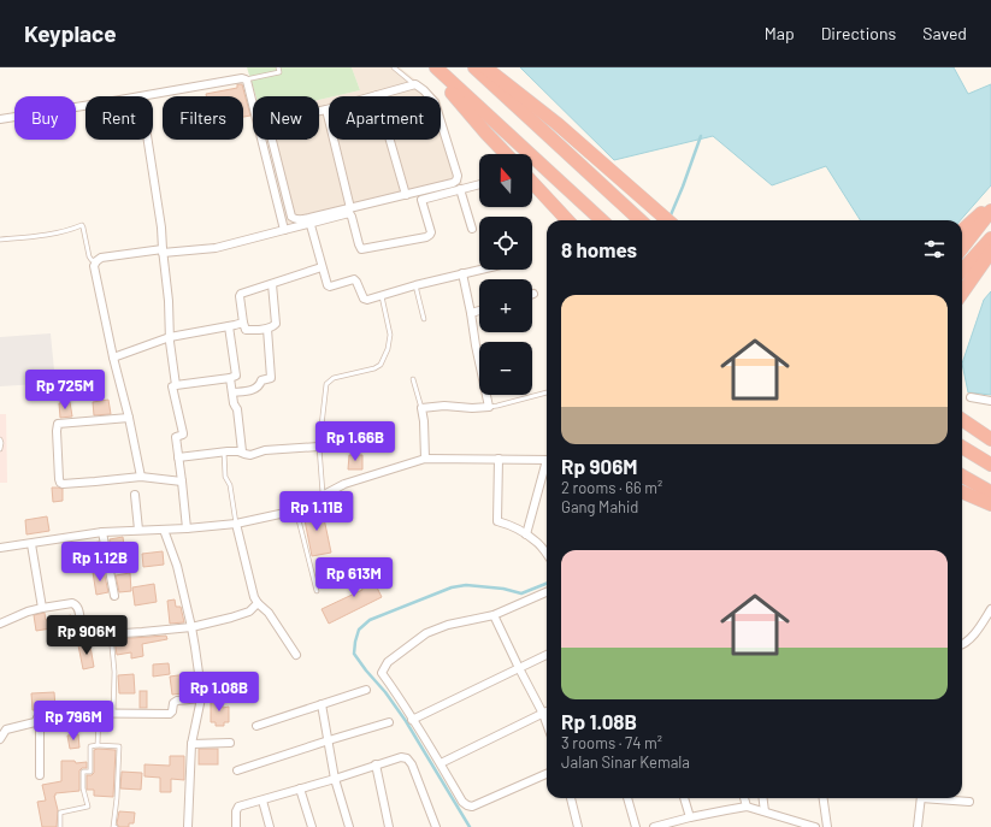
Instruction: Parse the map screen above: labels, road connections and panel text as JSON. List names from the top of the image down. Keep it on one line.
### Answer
{"north":"top","page":{"header":"Keyplace","nav":["Map","Directions","Saved"],"chip":["Buy","Rent","Filters","New","Apartment"],"map_buttons":["+","−"],"heading":"8 homes","list":[{"name":"Rp 906M","note":"2 rooms · 66 m² · Gang Mahid"},{"name":"Rp 1.08B","note":"3 rooms · 74 m² · Jalan Sinar Kemala"}],"price":["Rp 725M","Rp 1.66B","Rp 1.11B","Rp 1.12B","Rp 613M","Rp 906M","Rp 1.08B","Rp 796M"]}}
